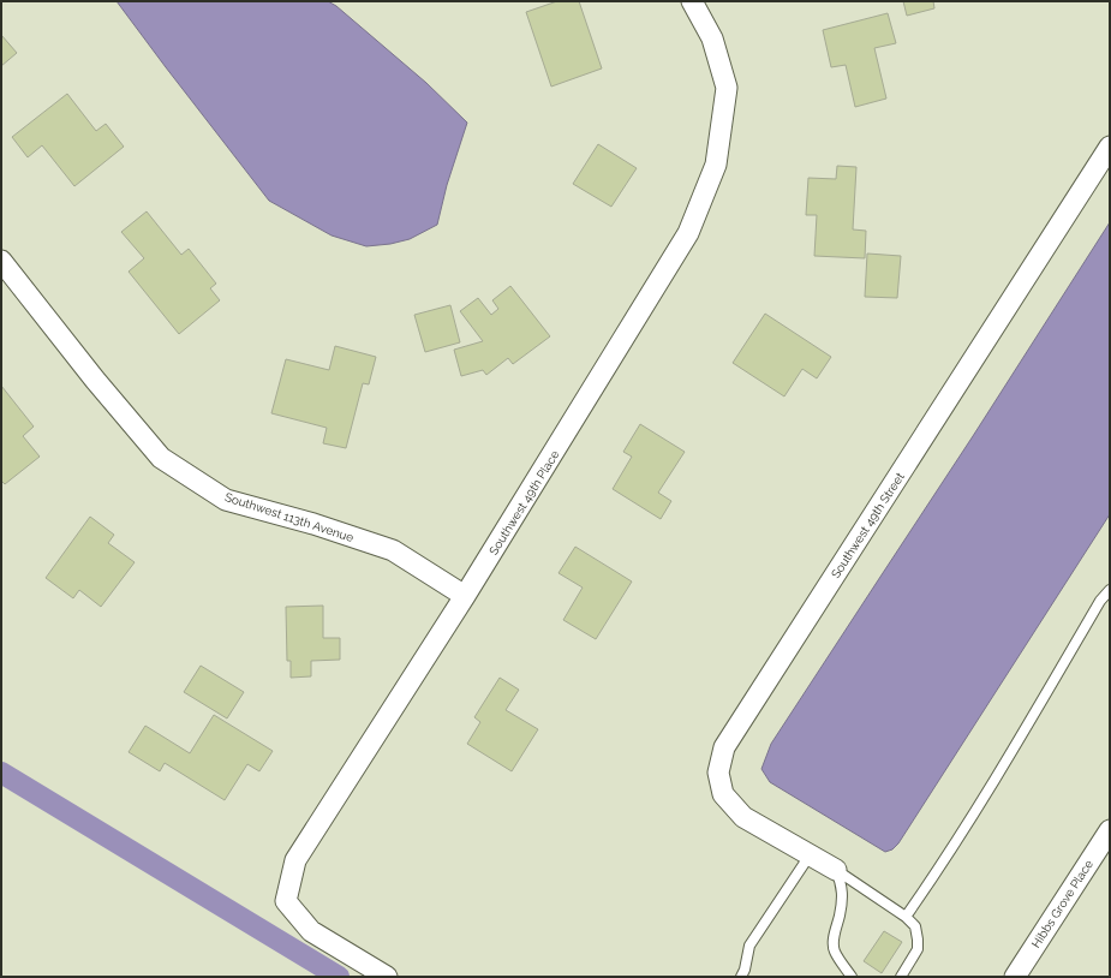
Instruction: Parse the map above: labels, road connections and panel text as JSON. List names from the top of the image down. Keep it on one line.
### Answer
{"streets":{"street":["Southwest 49th Place","Southwest 113th Avenue","Southwest 49th Street","Hibbs Grove Place"]},"crossings":[["Southwest 49th Place","Southwest 113th Avenue"]]}
